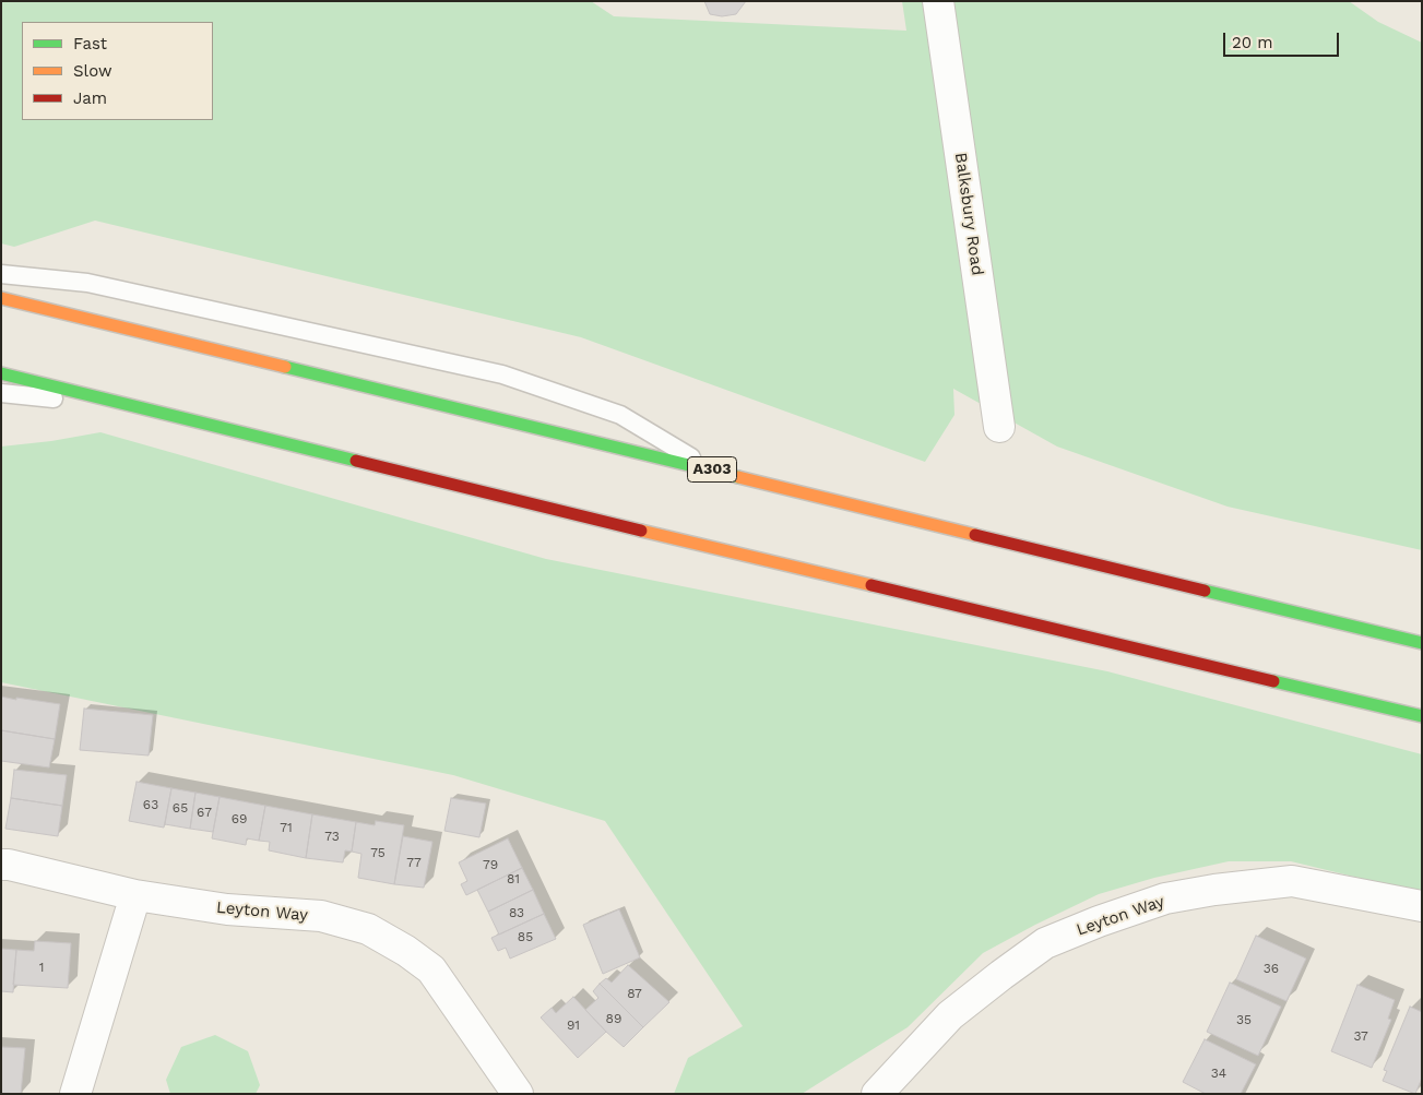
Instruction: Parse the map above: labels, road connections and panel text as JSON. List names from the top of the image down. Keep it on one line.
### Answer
{"streets":{"highway":["A303"],"street":["Balksbury Road","Leyton Way"]},"house_numbers":["63","65","67","69","71","73","75","77","79","81","83","85","1","36","87","89","35","91","37","34"],"legend":["Fast","Slow","Jam"],"scale_bar":"20 m"}
